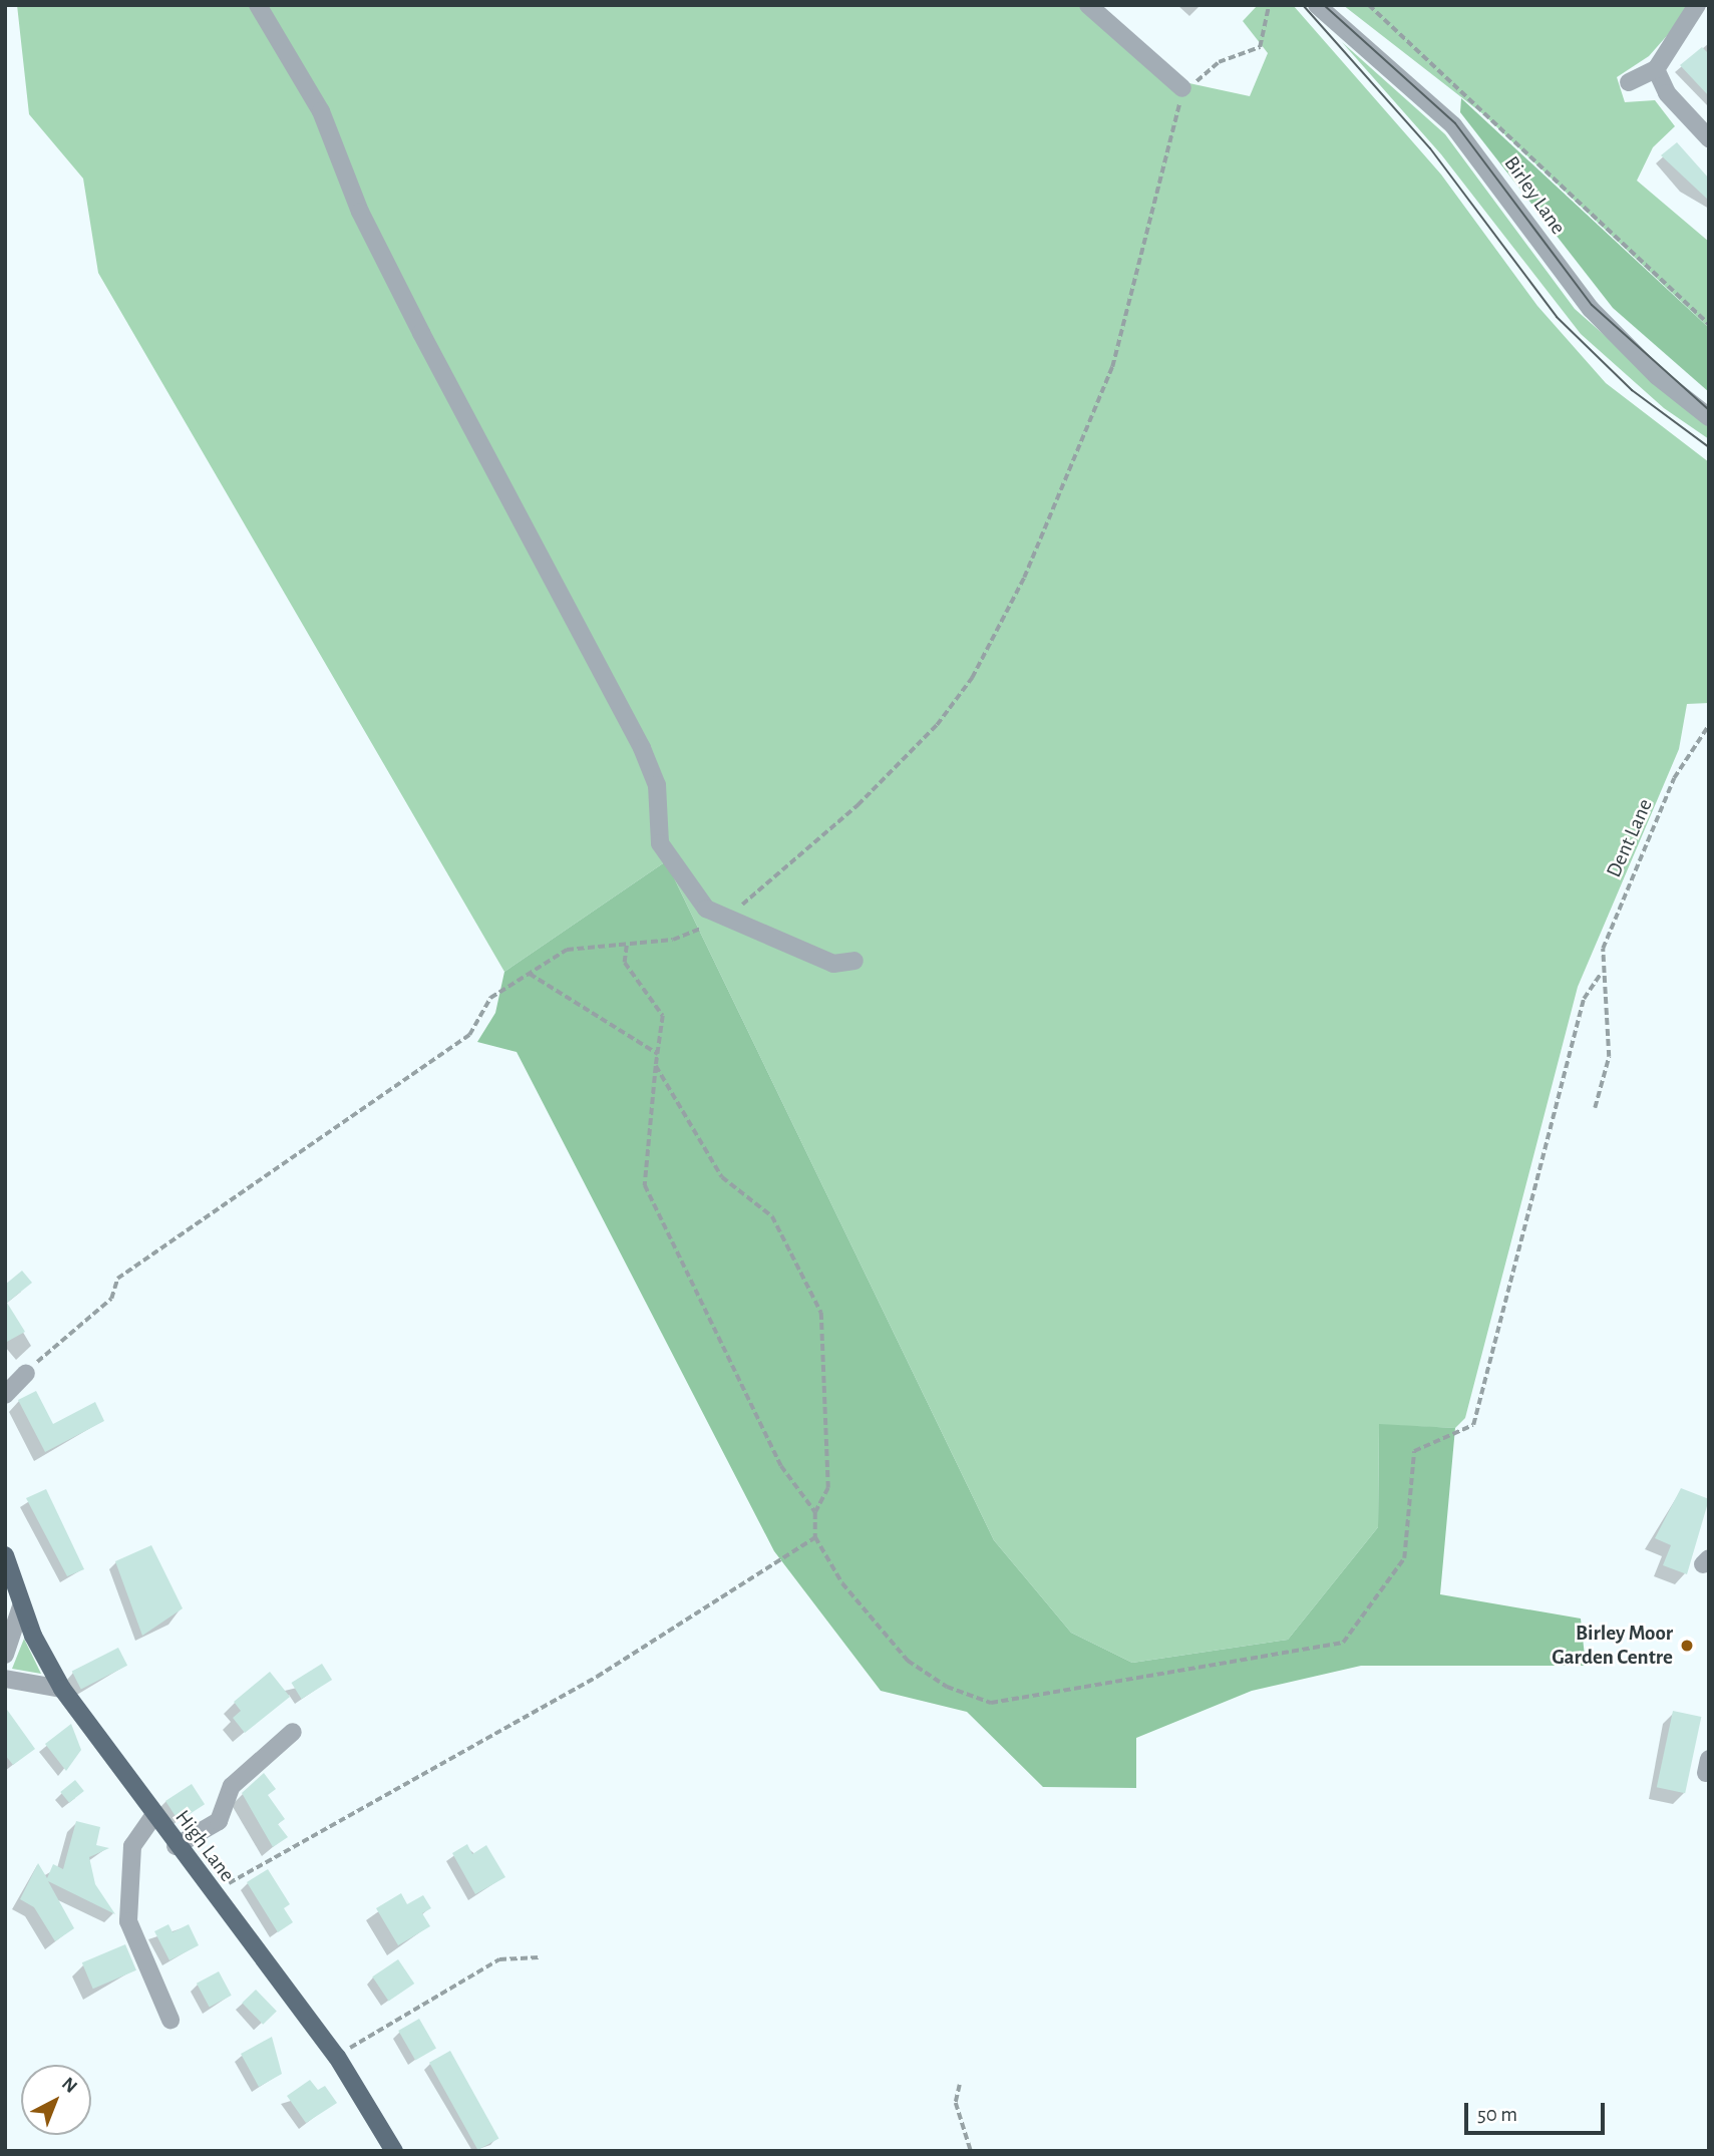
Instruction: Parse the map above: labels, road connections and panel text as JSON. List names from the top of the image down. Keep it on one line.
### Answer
{"streets":{"main road":["High Lane"],"street":["Birley Lane"],"path":["Dent Lane"]},"places":["Birley Moor Garden Centre"],"scale_bar":"50 m","north":"top right"}
